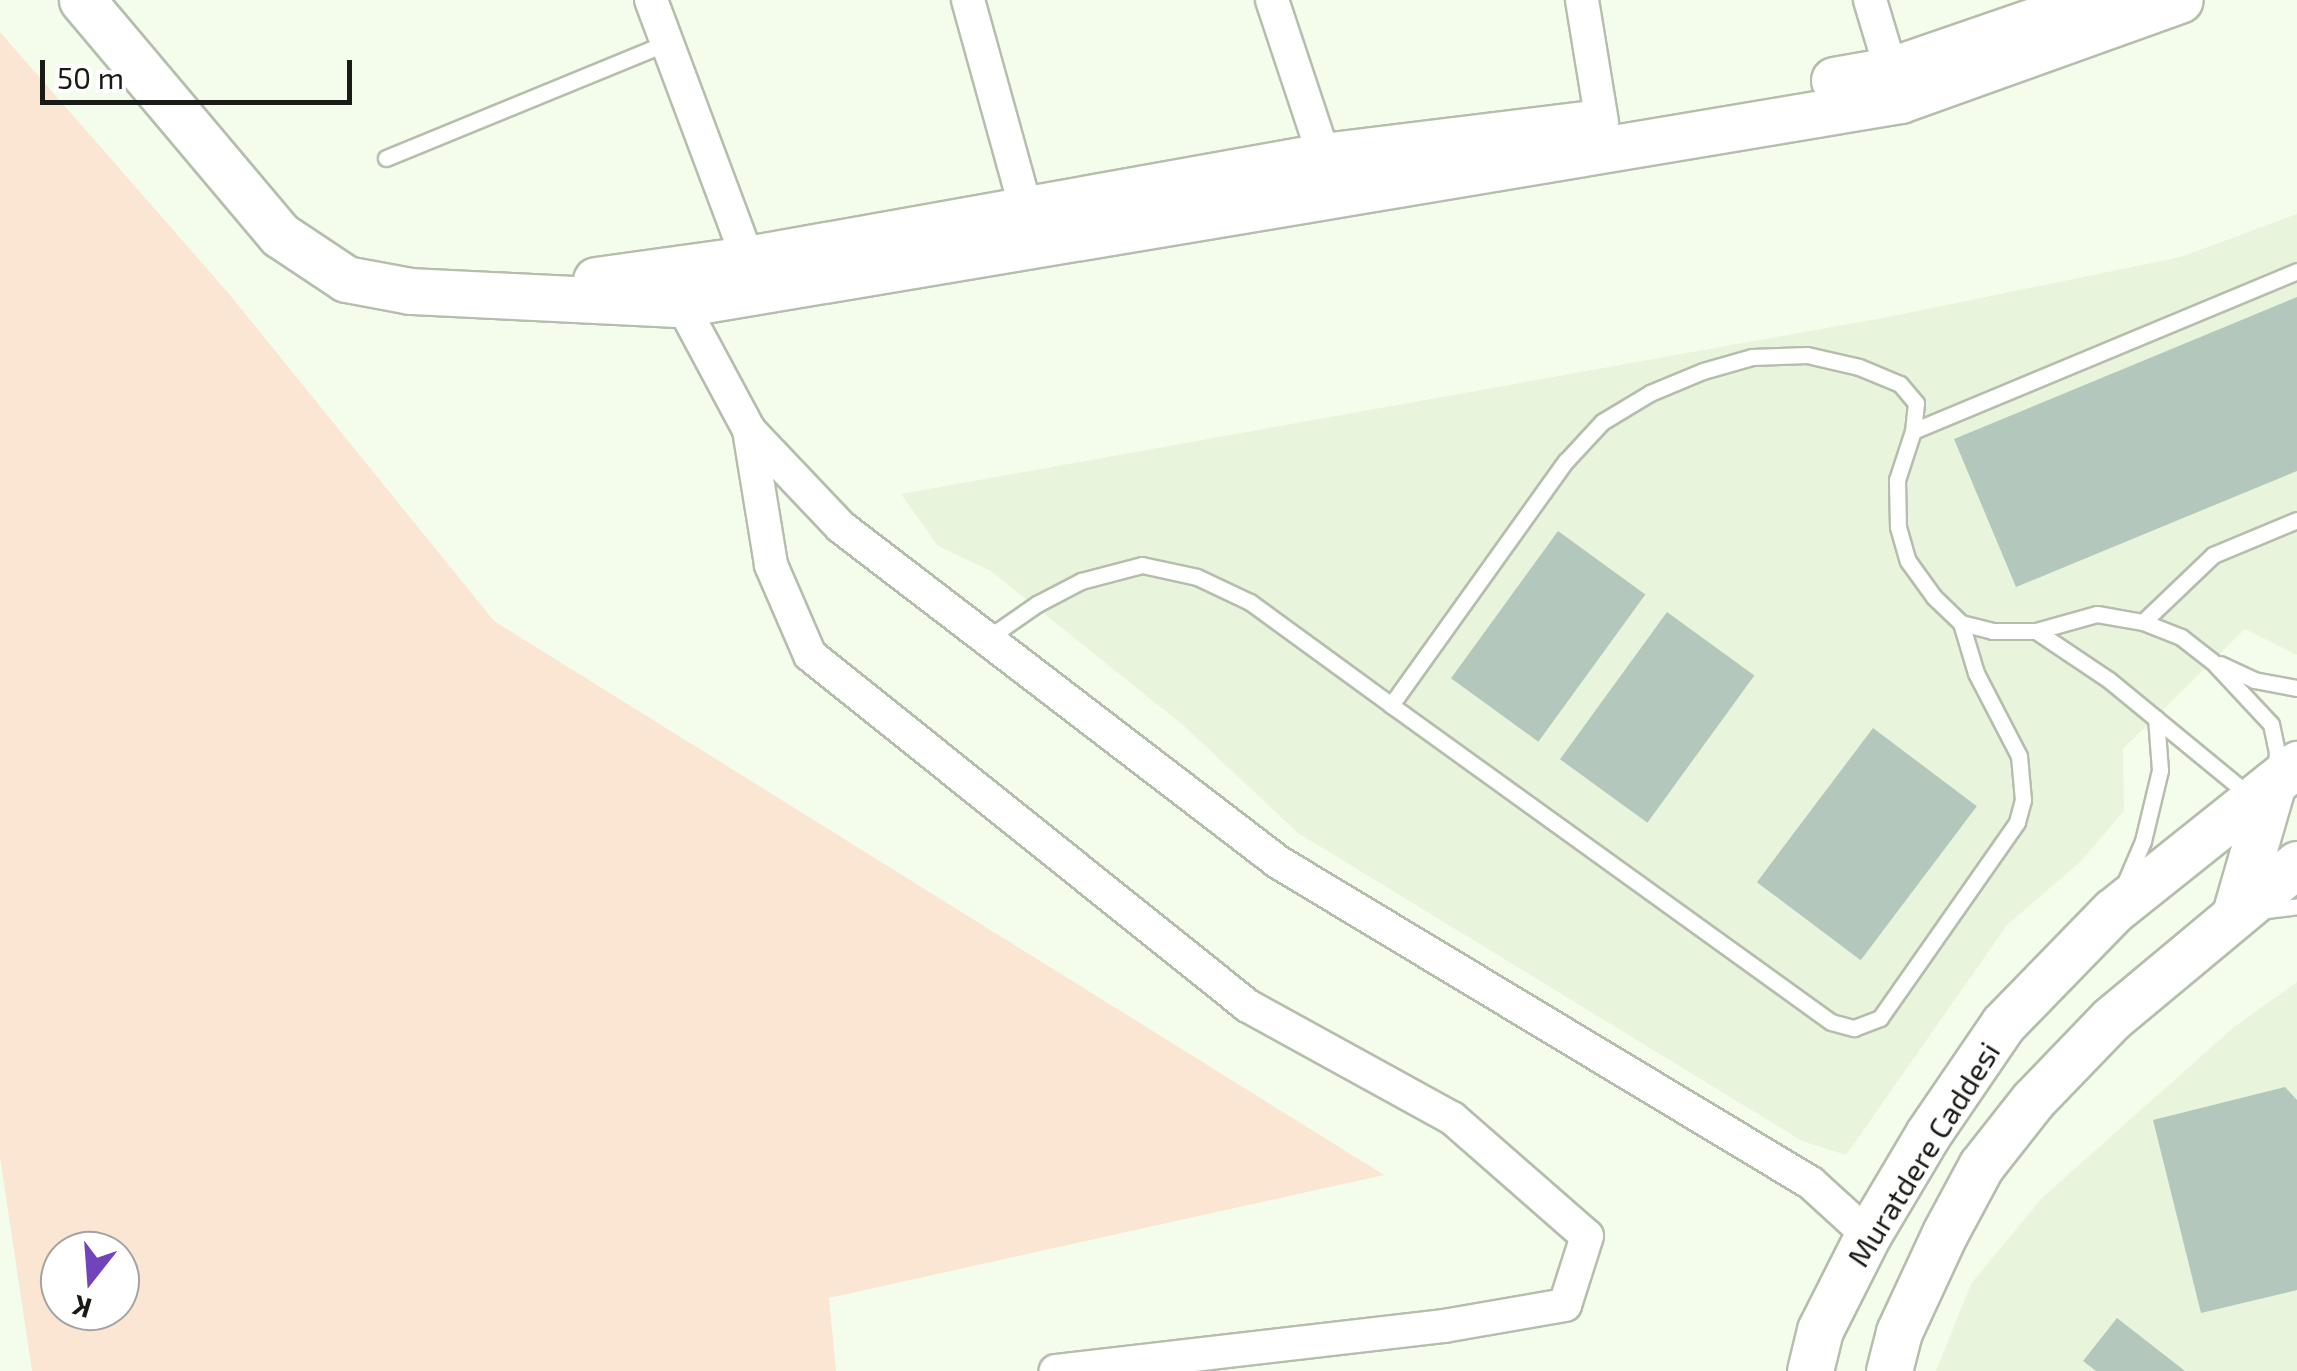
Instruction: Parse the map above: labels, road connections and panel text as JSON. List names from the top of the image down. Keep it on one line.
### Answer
{"streets":{"main road":["Muratdere Caddesi"]},"scale_bar":"50 m","north":"bottom"}
